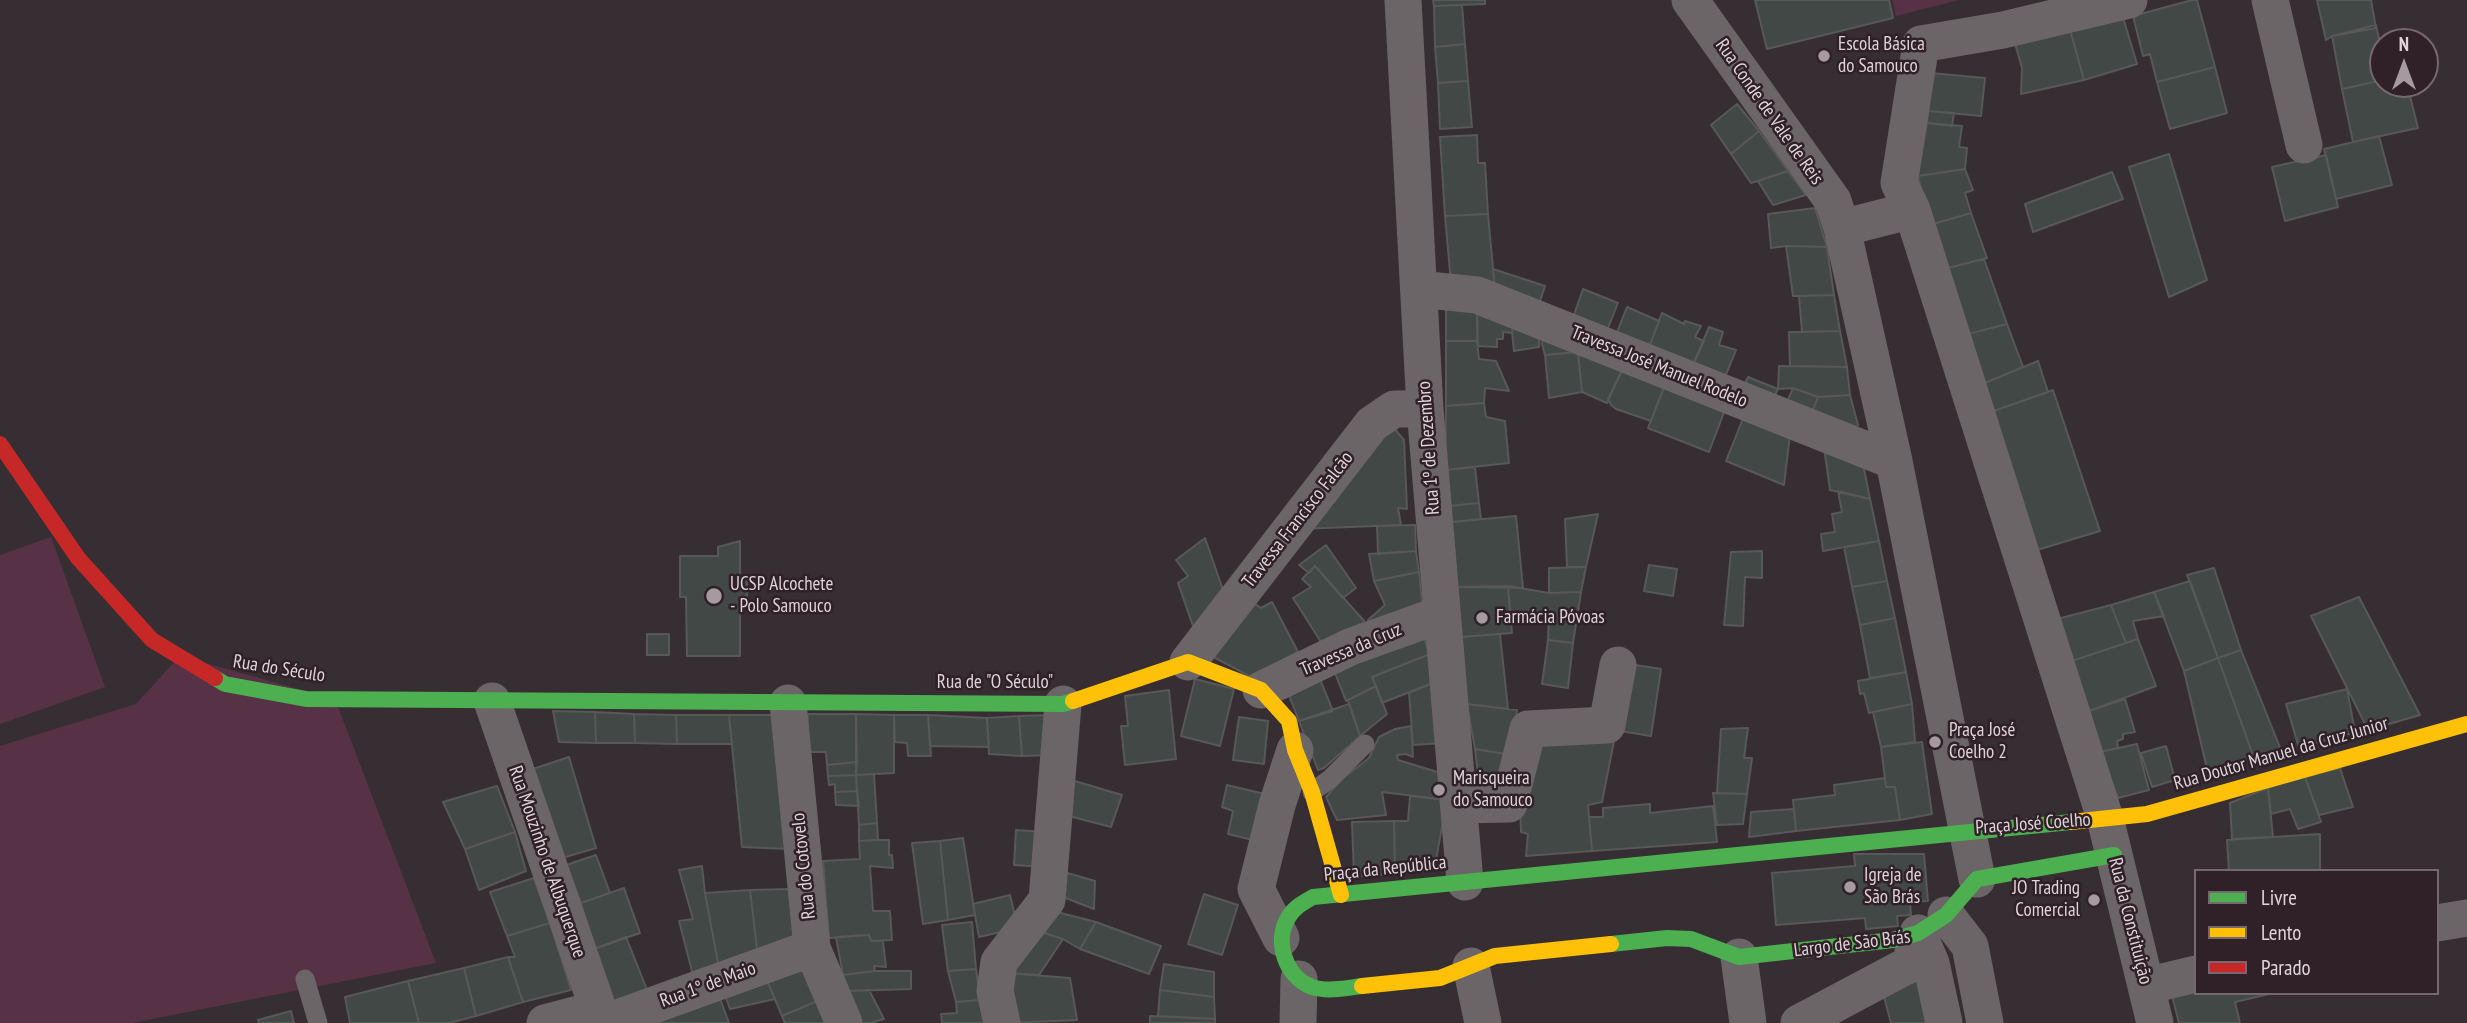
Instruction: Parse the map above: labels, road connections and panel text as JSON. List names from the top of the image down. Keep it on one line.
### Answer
{"streets":{"street":["Rua Conde de Vale de Reis","Travessa José Manuel Rodelo","Rua 1º de Dezembro","Travessa Francisco Falcão","Travessa da Cruz","Rua do Século","Rua de \"O Século\"","Rua Doutor Manuel da Cruz Junior","Praça José Coelho","Rua Mouzinho de Albuquerque","Rua do Cotovelo","Praça da República","Rua da Constituição","Largo de São Brás","Rua 1° de Maio"]},"crossings":[["Rua Conde de Vale de Reis","Praça José Coelho"],["Travessa José Manuel Rodelo","Rua 1º de Dezembro"],["Travessa José Manuel Rodelo","Praça José Coelho"],["Rua 1º de Dezembro","Travessa Francisco Falcão"],["Rua 1º de Dezembro","Travessa da Cruz"],["Rua 1º de Dezembro","Praça da República"],["Travessa Francisco Falcão","Rua de \"O Século\""],["Rua do Século","Rua de \"O Século\""],["Rua do Século","Rua Mouzinho de Albuquerque"],["Rua de \"O Século\"","Rua Mouzinho de Albuquerque"],["Rua de \"O Século\"","Rua do Cotovelo"],["Rua Doutor Manuel da Cruz Junior","Praça José Coelho"],["Rua Doutor Manuel da Cruz Junior","Rua da Constituição"],["Praça José Coelho","Praça da República"],["Praça José Coelho","Rua da Constituição"],["Rua Mouzinho de Albuquerque","Rua 1° de Maio"],["Rua do Cotovelo","Rua 1° de Maio"]],"places":["Escola Básica do Samouco","UCSP Alcochete - Polo Samouco","Farmácia Póvoas","Praça José Coelho 2","Marisqueira do Samouco","Igreja de São Brás","JO Trading Comercial"],"legend":["Livre","Lento","Parado"],"north":"top"}
